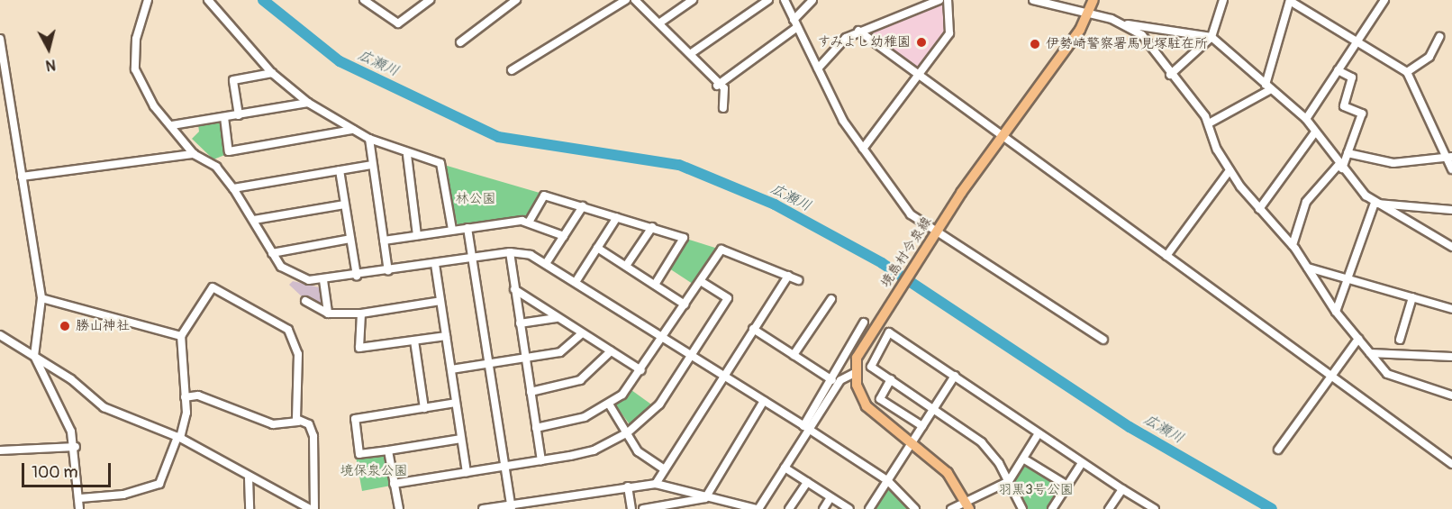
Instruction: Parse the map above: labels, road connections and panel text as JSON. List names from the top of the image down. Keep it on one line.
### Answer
{"streets":{"main road":["境島村今泉線"]},"water":["広瀬川"],"parks":["林公園","境保泉公園","羽黒3号公園"],"places":["すみよし幼稚園","伊勢崎警察署馬見塚駐在所","勝山神社"],"scale_bar":"100 m","north":"bottom"}
